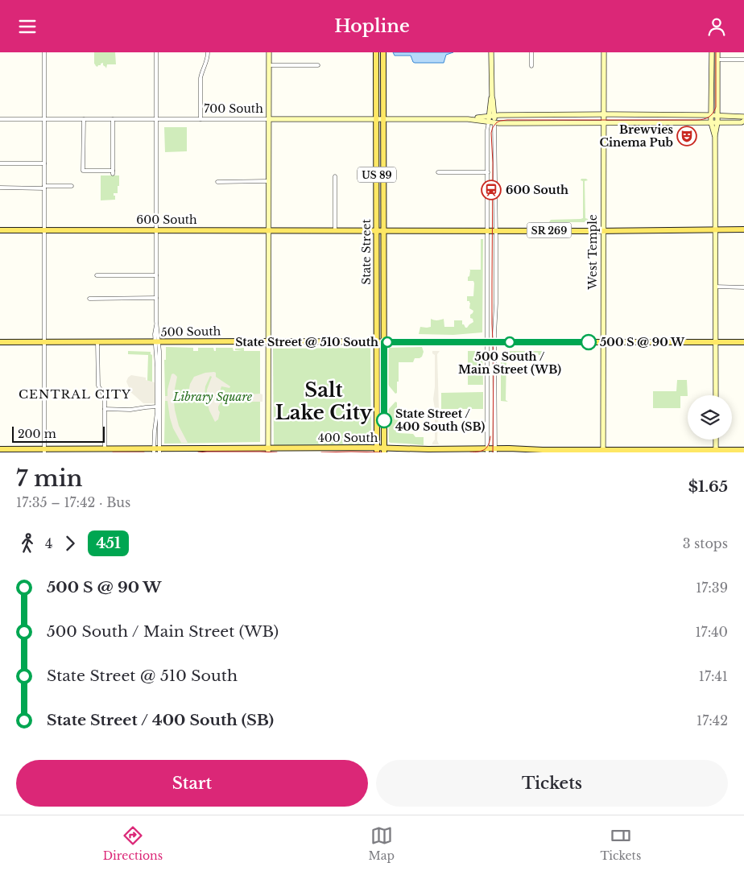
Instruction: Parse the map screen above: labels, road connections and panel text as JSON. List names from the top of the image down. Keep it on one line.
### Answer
{"streets":{"main road":["US 89","600 South","SR 269","State Street","500 South","400 South"],"street":["700 South","West Temple"]},"crossings":[["700 South","State Street"],["700 South","West Temple"],["600 South","State Street"],["600 South","West Temple"],["State Street","500 South"],["State Street","400 South"],["West Temple","500 South"],["West Temple","400 South"]],"districts":["Salt Lake City","CENTRAL CITY"],"parks":["Library Square"],"places":{"theatre":["Brewvies Cinema Pub"],"station":["600 South"],"other":["State Street @ 510 South","500 South / Main Street (WB)","500 S @ 90 W","State Street / 400 South (SB)"]},"lines":["bus line 451"],"scale_bar":"200 m","page":{"header":"Hopline","scale":"200 m","heading":["7 min","17:35 – 17:42 · Bus","$1.65"],"legs":["4","451","3 stops"],"list":[{"name":"500 S @ 90 W","value":"17:39"},{"name":"500 South / Main Street (WB)","value":"17:40"},{"name":"State Street @ 510 South","value":"17:41"},{"name":"State Street / 400 South (SB)","value":"17:42"}],"buttons":["Start","Tickets"],"tabs":["Directions","Map","Tickets"]}}
